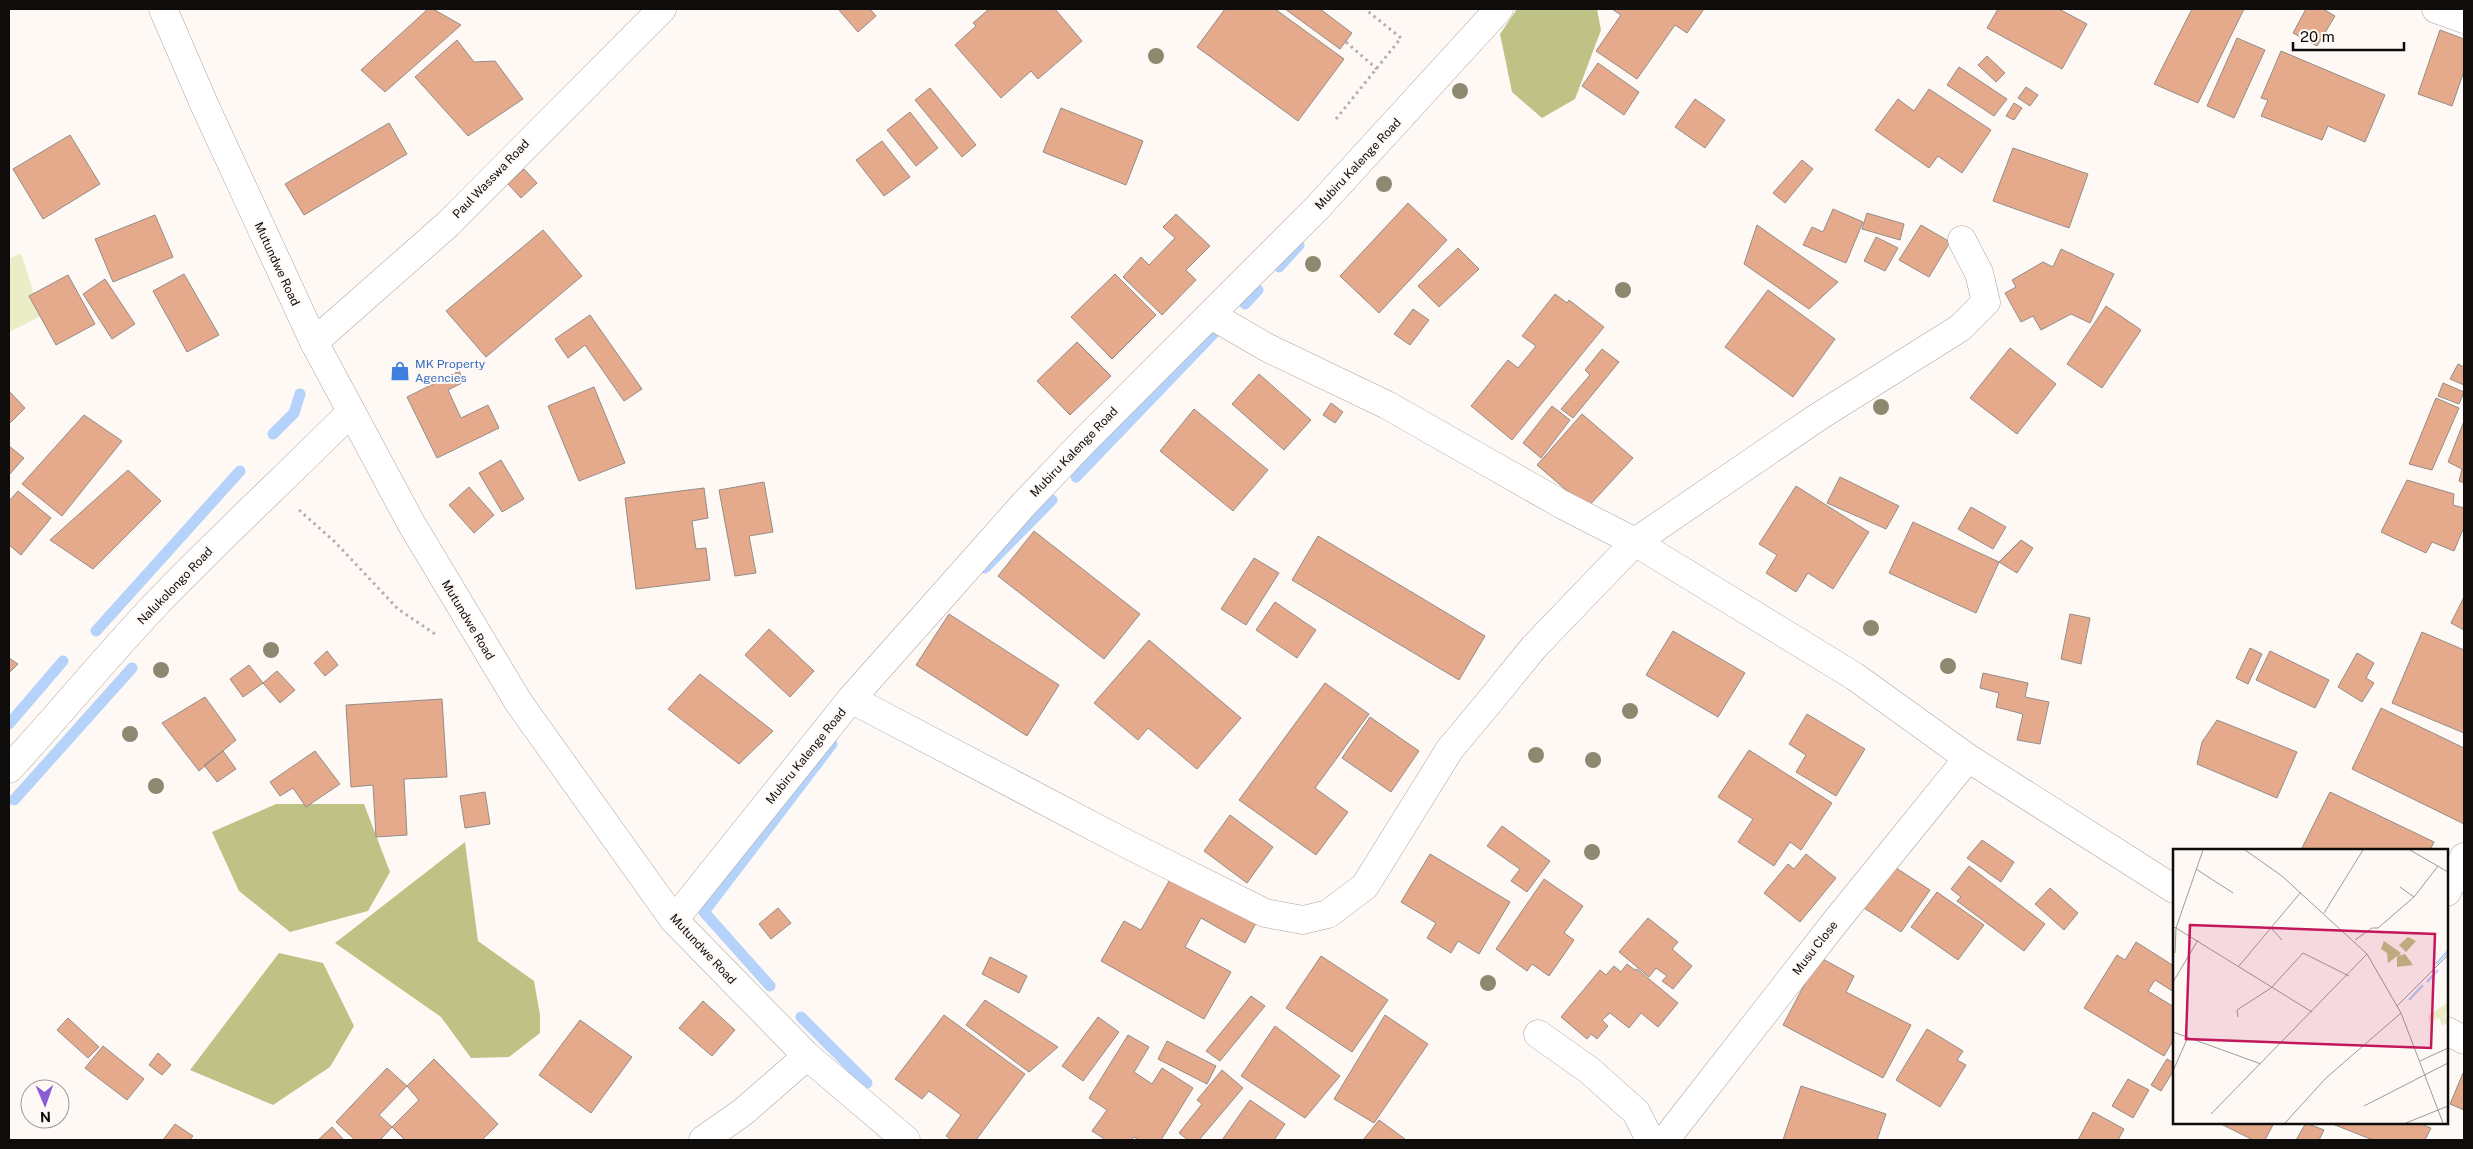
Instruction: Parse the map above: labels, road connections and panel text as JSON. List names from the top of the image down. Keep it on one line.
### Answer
{"streets":{"street":["Mubiru Kalenge Road","Paul Wasswa Road","Mutundwe Road","Nalukolongo Road","Musu Close"]},"crossings":[["Mubiru Kalenge Road","Mutundwe Road"],["Paul Wasswa Road","Mutundwe Road"],["Mutundwe Road","Nalukolongo Road"]],"places":{"shop":["MK Property Agencies"]},"scale_bar":"20 m","north":"bottom"}
